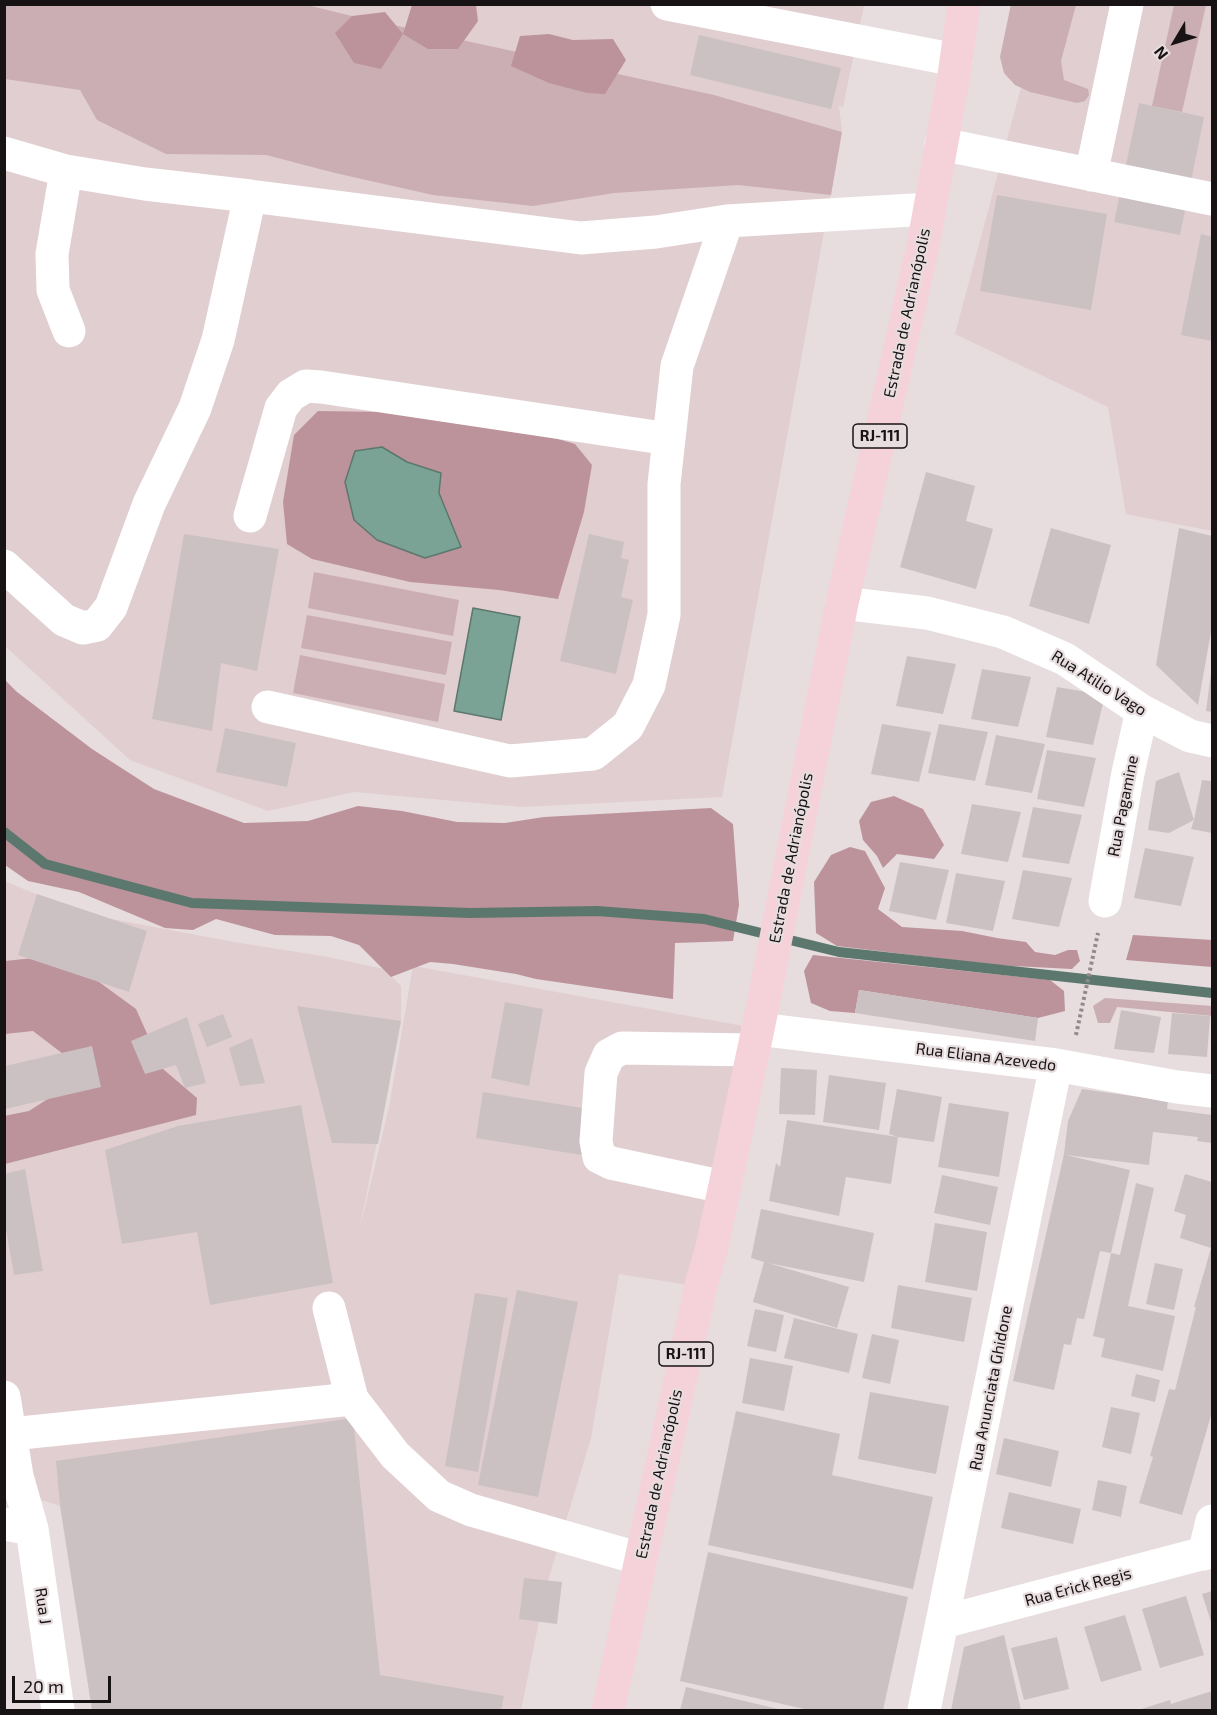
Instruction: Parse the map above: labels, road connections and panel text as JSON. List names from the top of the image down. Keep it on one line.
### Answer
{"streets":{"main road":["Estrada de Adrianópolis","RJ-111"],"street":["Rua Atilio Vago","Rua Pagamine","Rua Eliana Azevedo","Rua Anunciata Ghidone","Rua Erick Regis","Rua J"]},"crossings":[["Estrada de Adrianópolis","Rua Atilio Vago"],["Estrada de Adrianópolis","Rua Eliana Azevedo"],["Rua Atilio Vago","Rua Pagamine"],["Rua Eliana Azevedo","Rua Anunciata Ghidone"],["Rua Anunciata Ghidone","Rua Erick Regis"]],"scale_bar":"20 m","north":"bottom left"}
